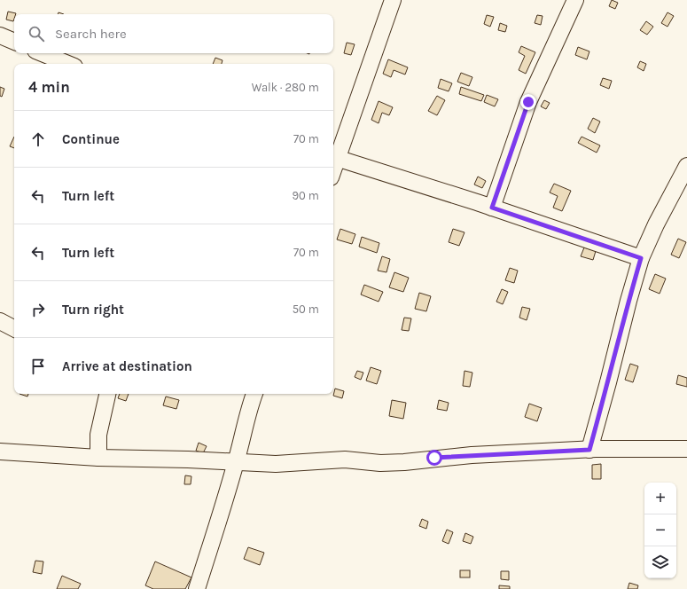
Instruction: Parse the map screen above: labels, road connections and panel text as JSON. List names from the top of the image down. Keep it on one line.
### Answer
{"page":{"search":"Search here","heading":["4 min","Walk · 280 m"],"list":[["Continue","70 m"],["Turn left","90 m"],["Turn left","70 m"],["Turn right","50 m"],"Arrive at destination"],"map_buttons":["+","−"]}}
